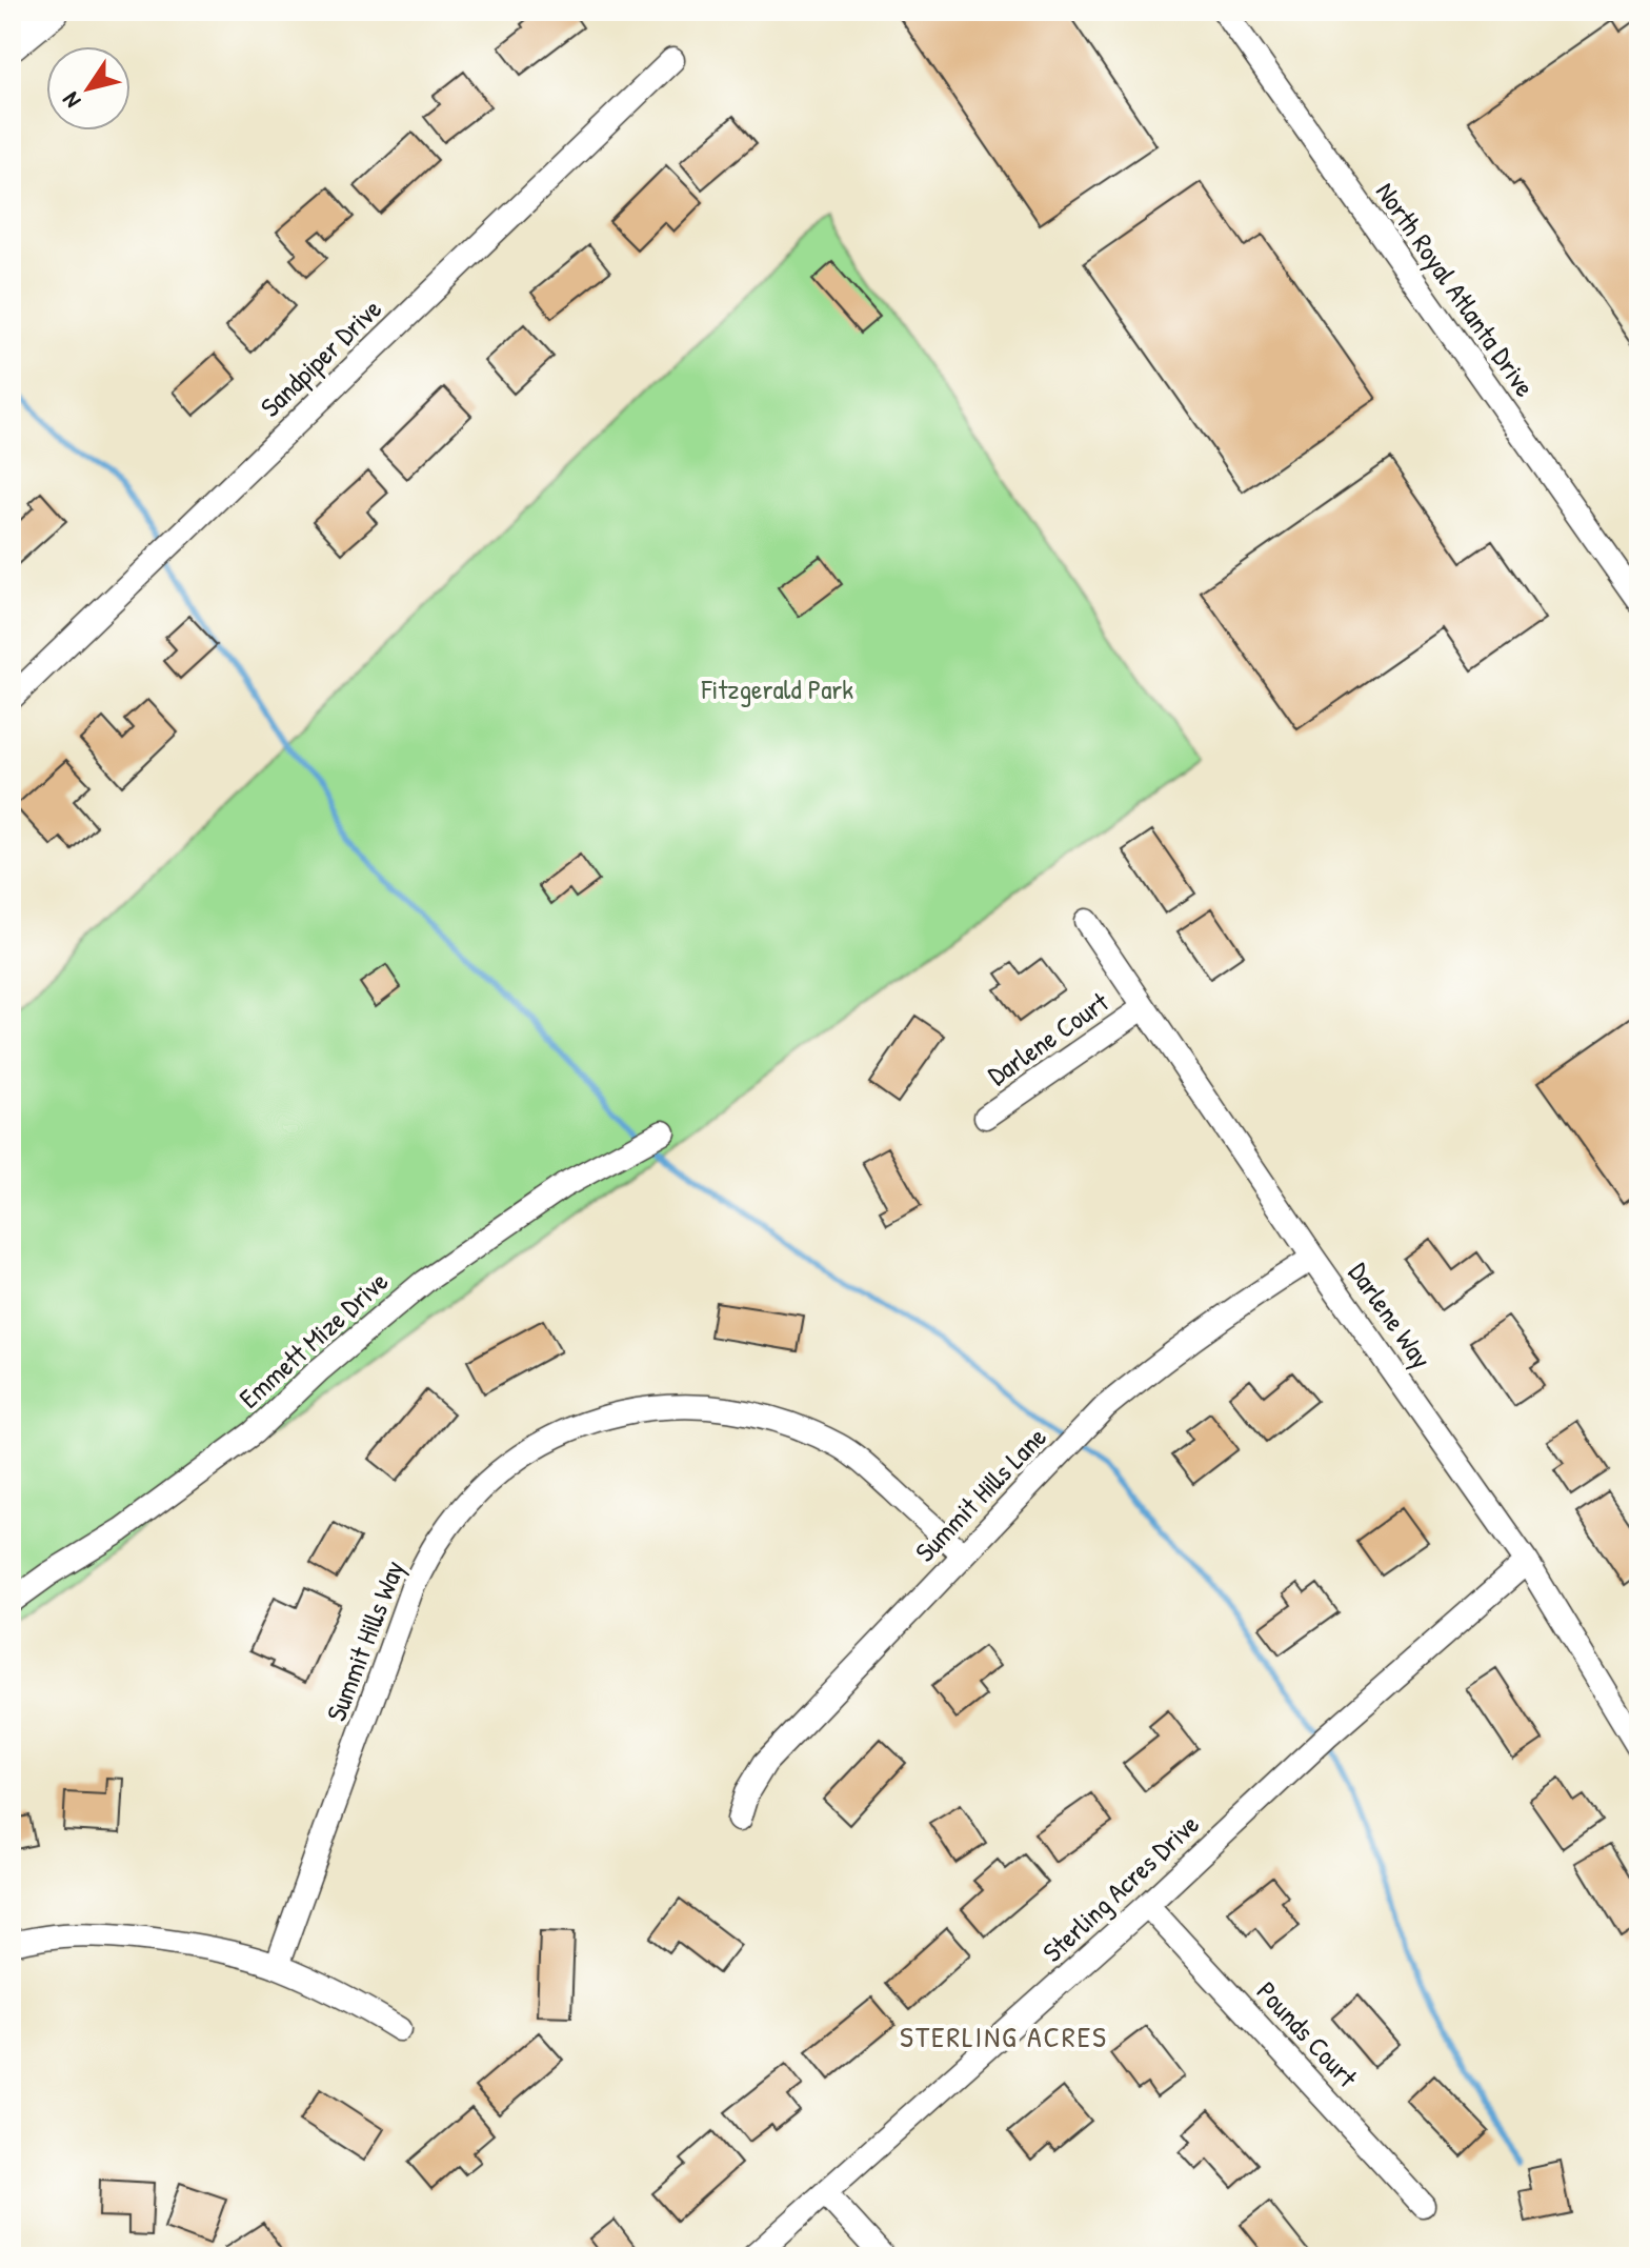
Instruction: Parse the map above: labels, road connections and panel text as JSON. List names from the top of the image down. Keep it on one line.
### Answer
{"streets":{"street":["North Royal Atlanta Drive","Sandpiper Drive","Darlene Court","Darlene Way","Emmett Mize Drive","Summit Hills Lane","Summit Hills Way","Sterling Acres Drive","Pounds Court"]},"crossings":[["Darlene Court","Darlene Way"],["Darlene Way","Summit Hills Lane"],["Darlene Way","Sterling Acres Drive"],["Summit Hills Lane","Summit Hills Way"],["Sterling Acres Drive","Pounds Court"]],"districts":["STERLING ACRES"],"parks":["Fitzgerald Park"],"north":"bottom left"}
